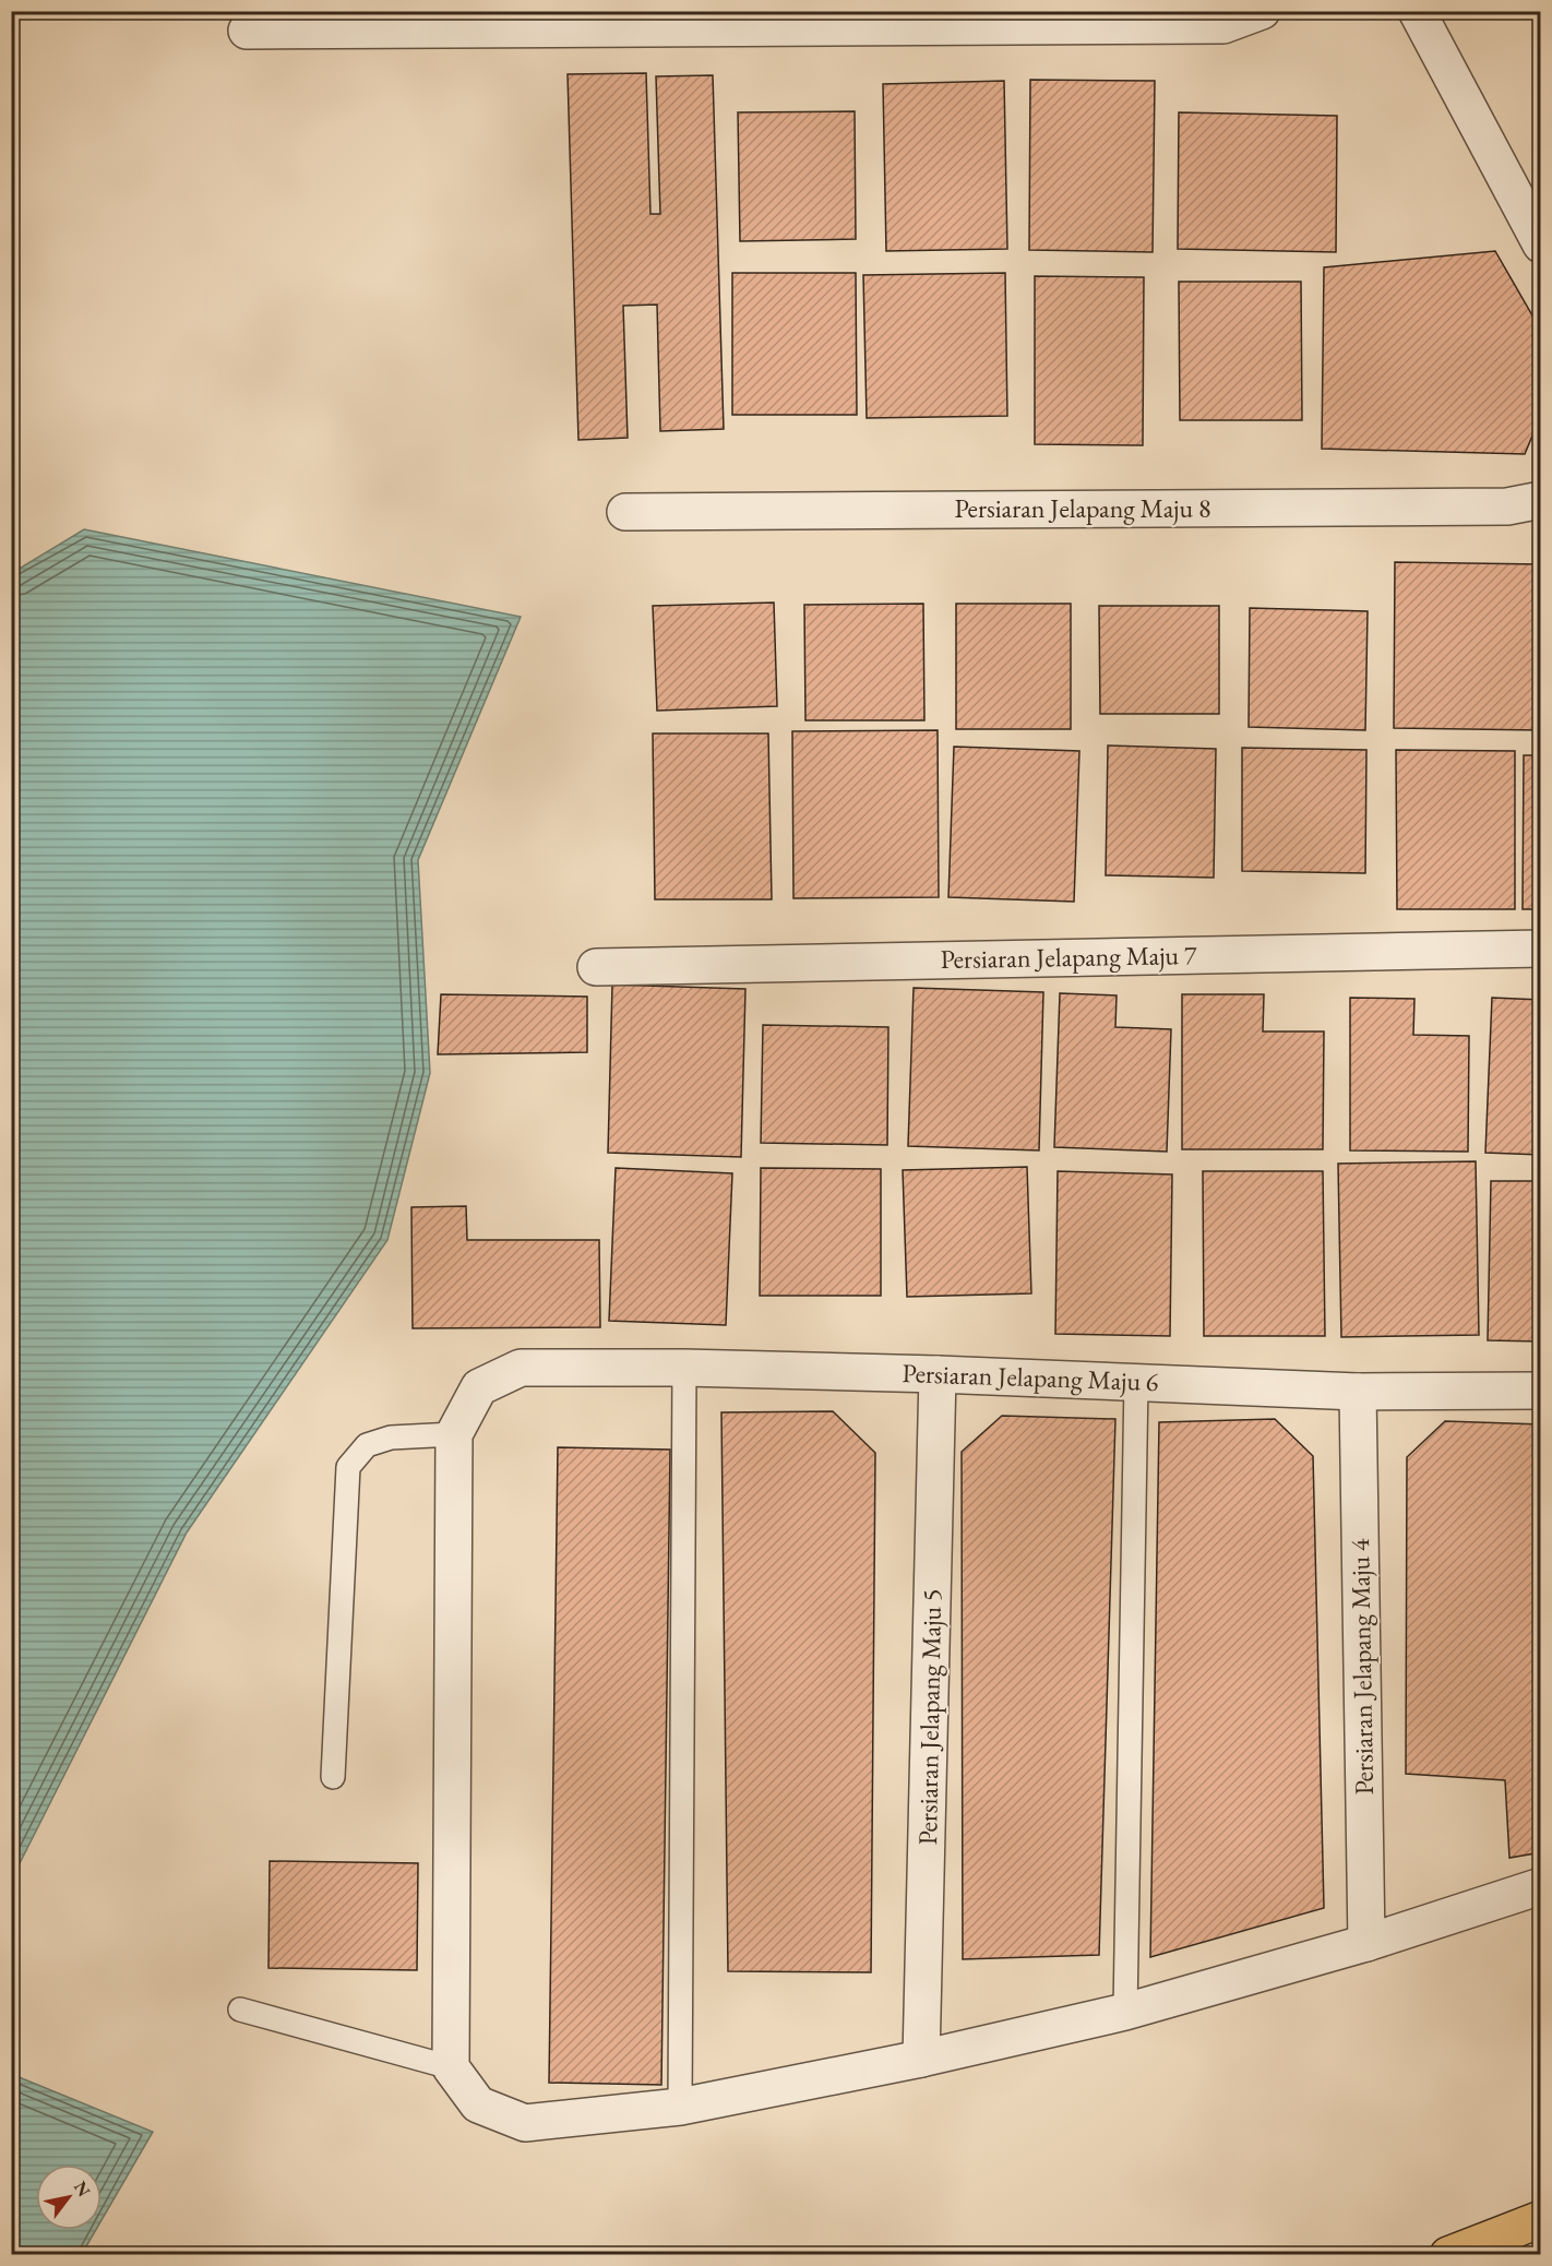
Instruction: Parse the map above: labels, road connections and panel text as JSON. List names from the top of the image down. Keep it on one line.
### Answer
{"streets":{"street":["Persiaran Jelapang Maju 8","Persiaran Jelapang Maju 7","Persiaran Jelapang Maju 6","Persiaran Jelapang Maju 4","Persiaran Jelapang Maju 5"]},"crossings":[["Persiaran Jelapang Maju 6","Persiaran Jelapang Maju 4"],["Persiaran Jelapang Maju 6","Persiaran Jelapang Maju 5"]],"north":"top right"}
